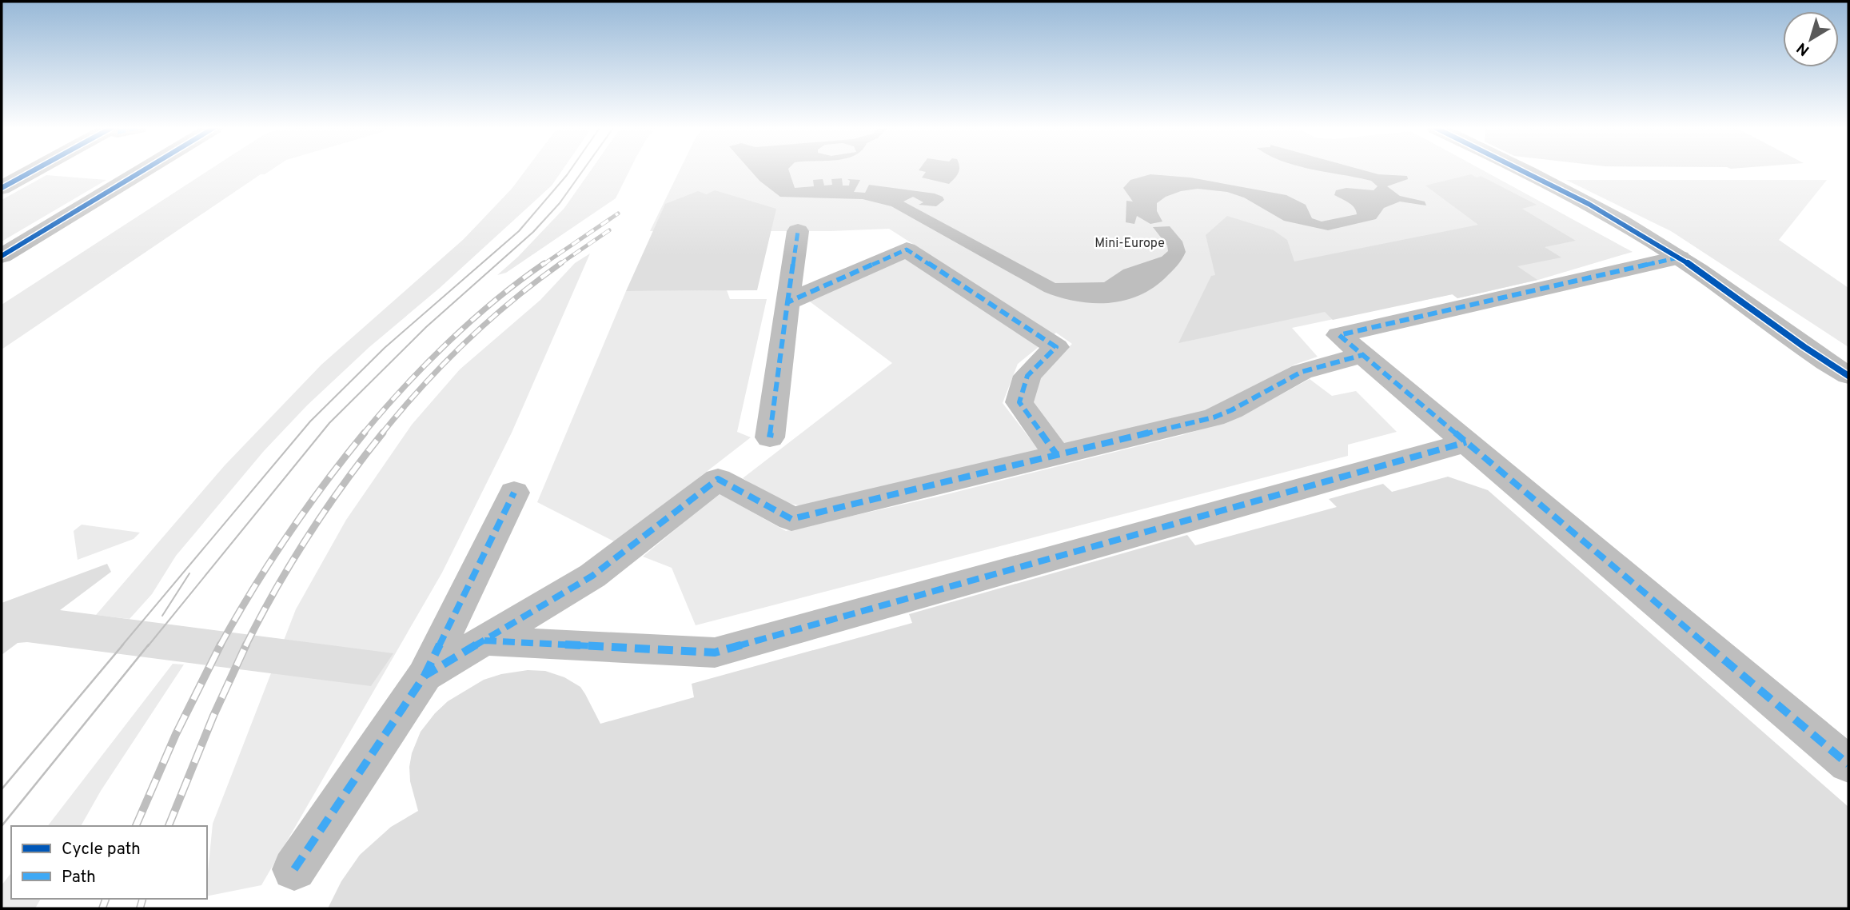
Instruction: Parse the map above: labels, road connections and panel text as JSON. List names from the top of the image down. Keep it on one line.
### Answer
{"parks":["Mini-Europe"],"legend":["Cycle path","Path"],"north":"bottom left"}
